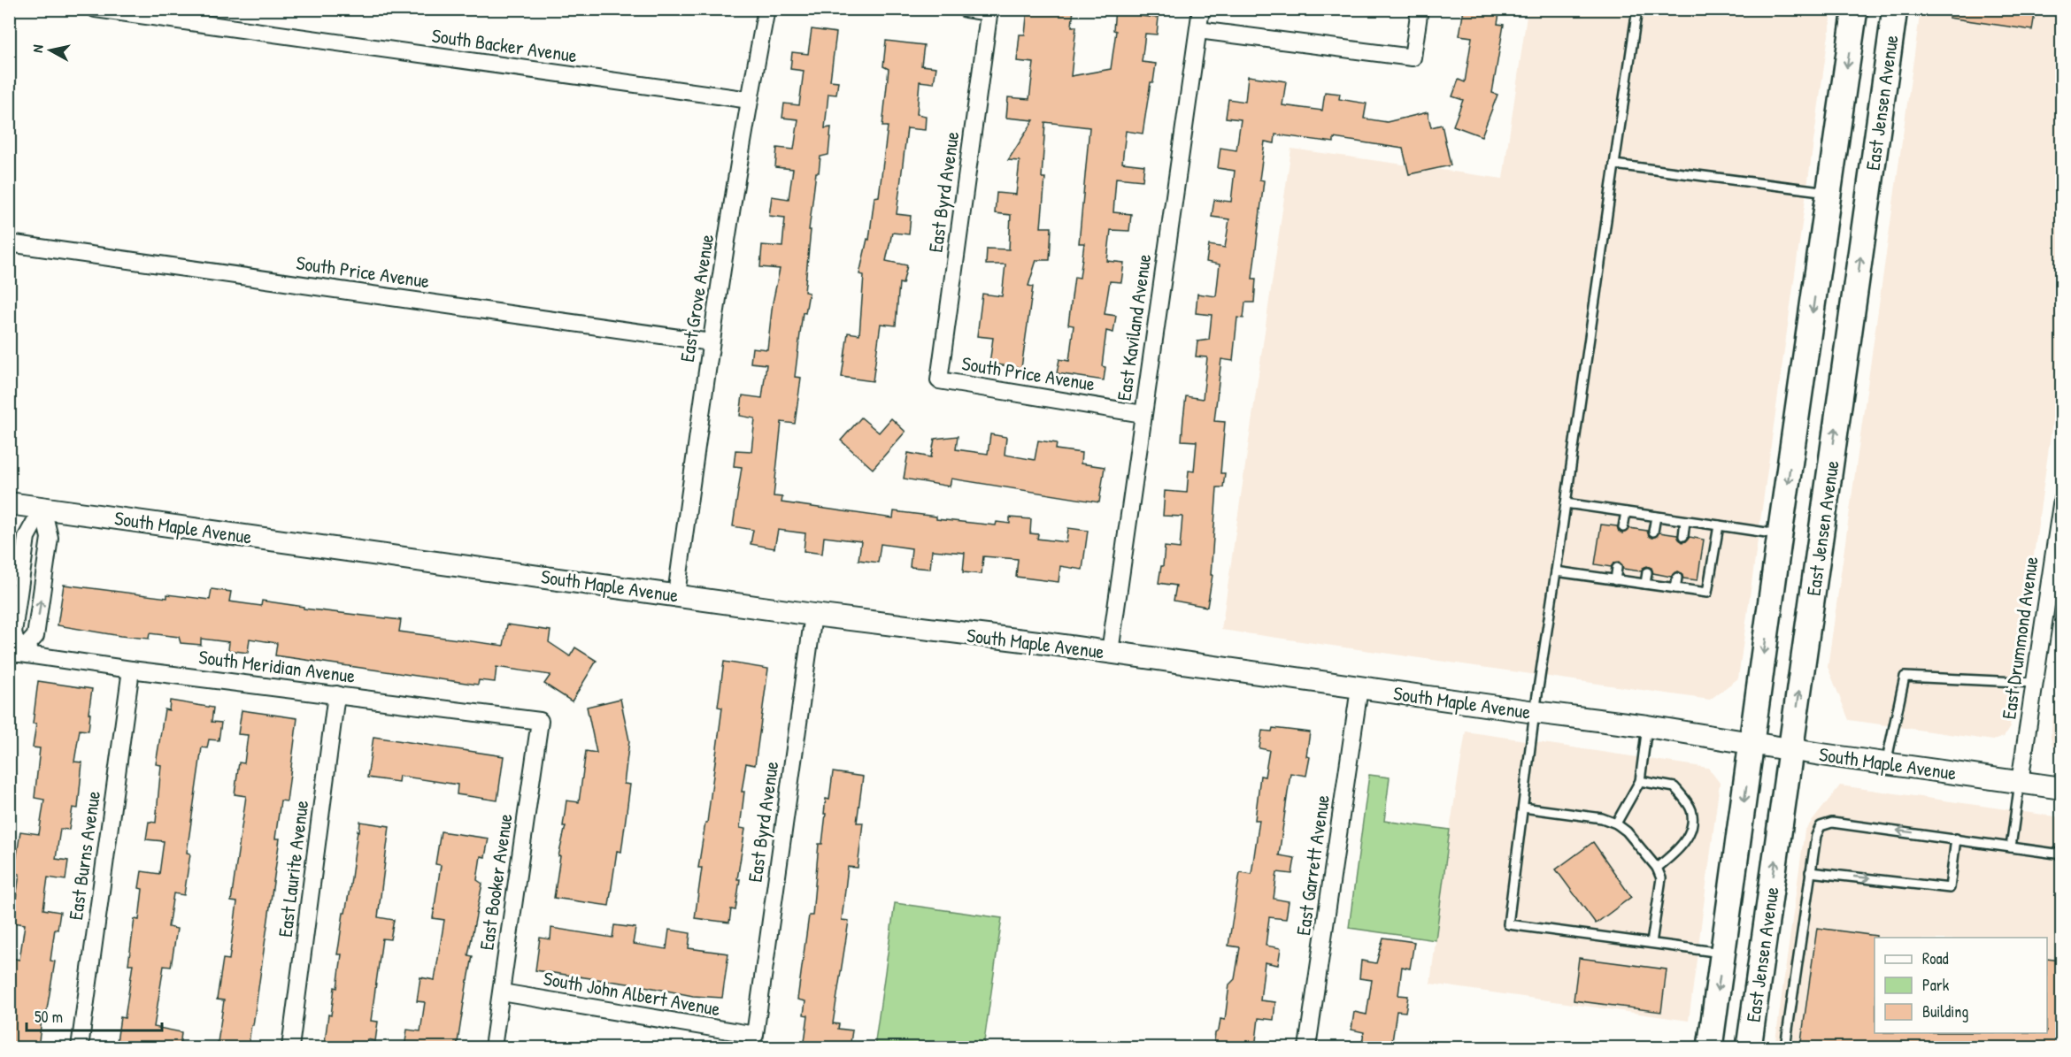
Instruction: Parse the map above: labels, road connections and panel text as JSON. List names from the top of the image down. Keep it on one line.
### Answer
{"streets":{"main road":["East Jensen Avenue","South Maple Avenue"],"street":["South Backer Avenue","East Byrd Avenue","South Price Avenue","East Grove Avenue","East Kaviland Avenue","East Drummond Avenue","South Meridian Avenue","East Burns Avenue","East Garrett Avenue","East Laurite Avenue","East Booker Avenue","South John Albert Avenue"]},"crossings":[["South Backer Avenue","East Grove Avenue"],["East Jensen Avenue","South Maple Avenue"],["East Byrd Avenue","South Price Avenue"],["East Byrd Avenue","South Maple Avenue"],["East Byrd Avenue","South John Albert Avenue"],["South Price Avenue","East Grove Avenue"],["South Price Avenue","East Kaviland Avenue"],["East Grove Avenue","South Maple Avenue"],["East Kaviland Avenue","South Maple Avenue"],["South Maple Avenue","East Drummond Avenue"],["South Maple Avenue","East Garrett Avenue"],["South Meridian Avenue","East Burns Avenue"],["South Meridian Avenue","East Laurite Avenue"],["South Meridian Avenue","East Booker Avenue"],["East Booker Avenue","South John Albert Avenue"]],"legend":["Road","Park","Building"],"scale_bar":"50 m","north":"left"}
